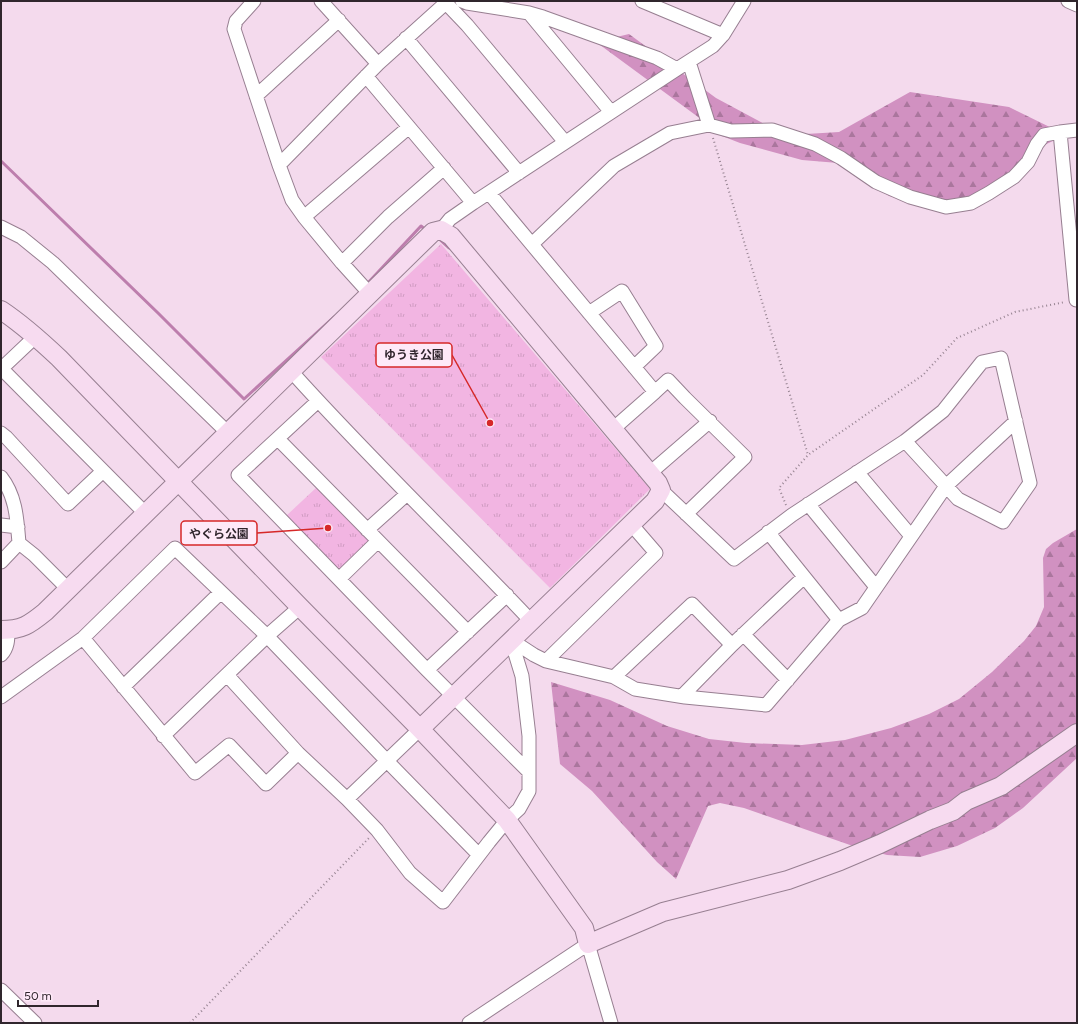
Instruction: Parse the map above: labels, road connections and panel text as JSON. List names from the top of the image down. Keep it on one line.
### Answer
{"places":["ゆうき公園","やぐら公園"],"scale_bar":"50 m"}
